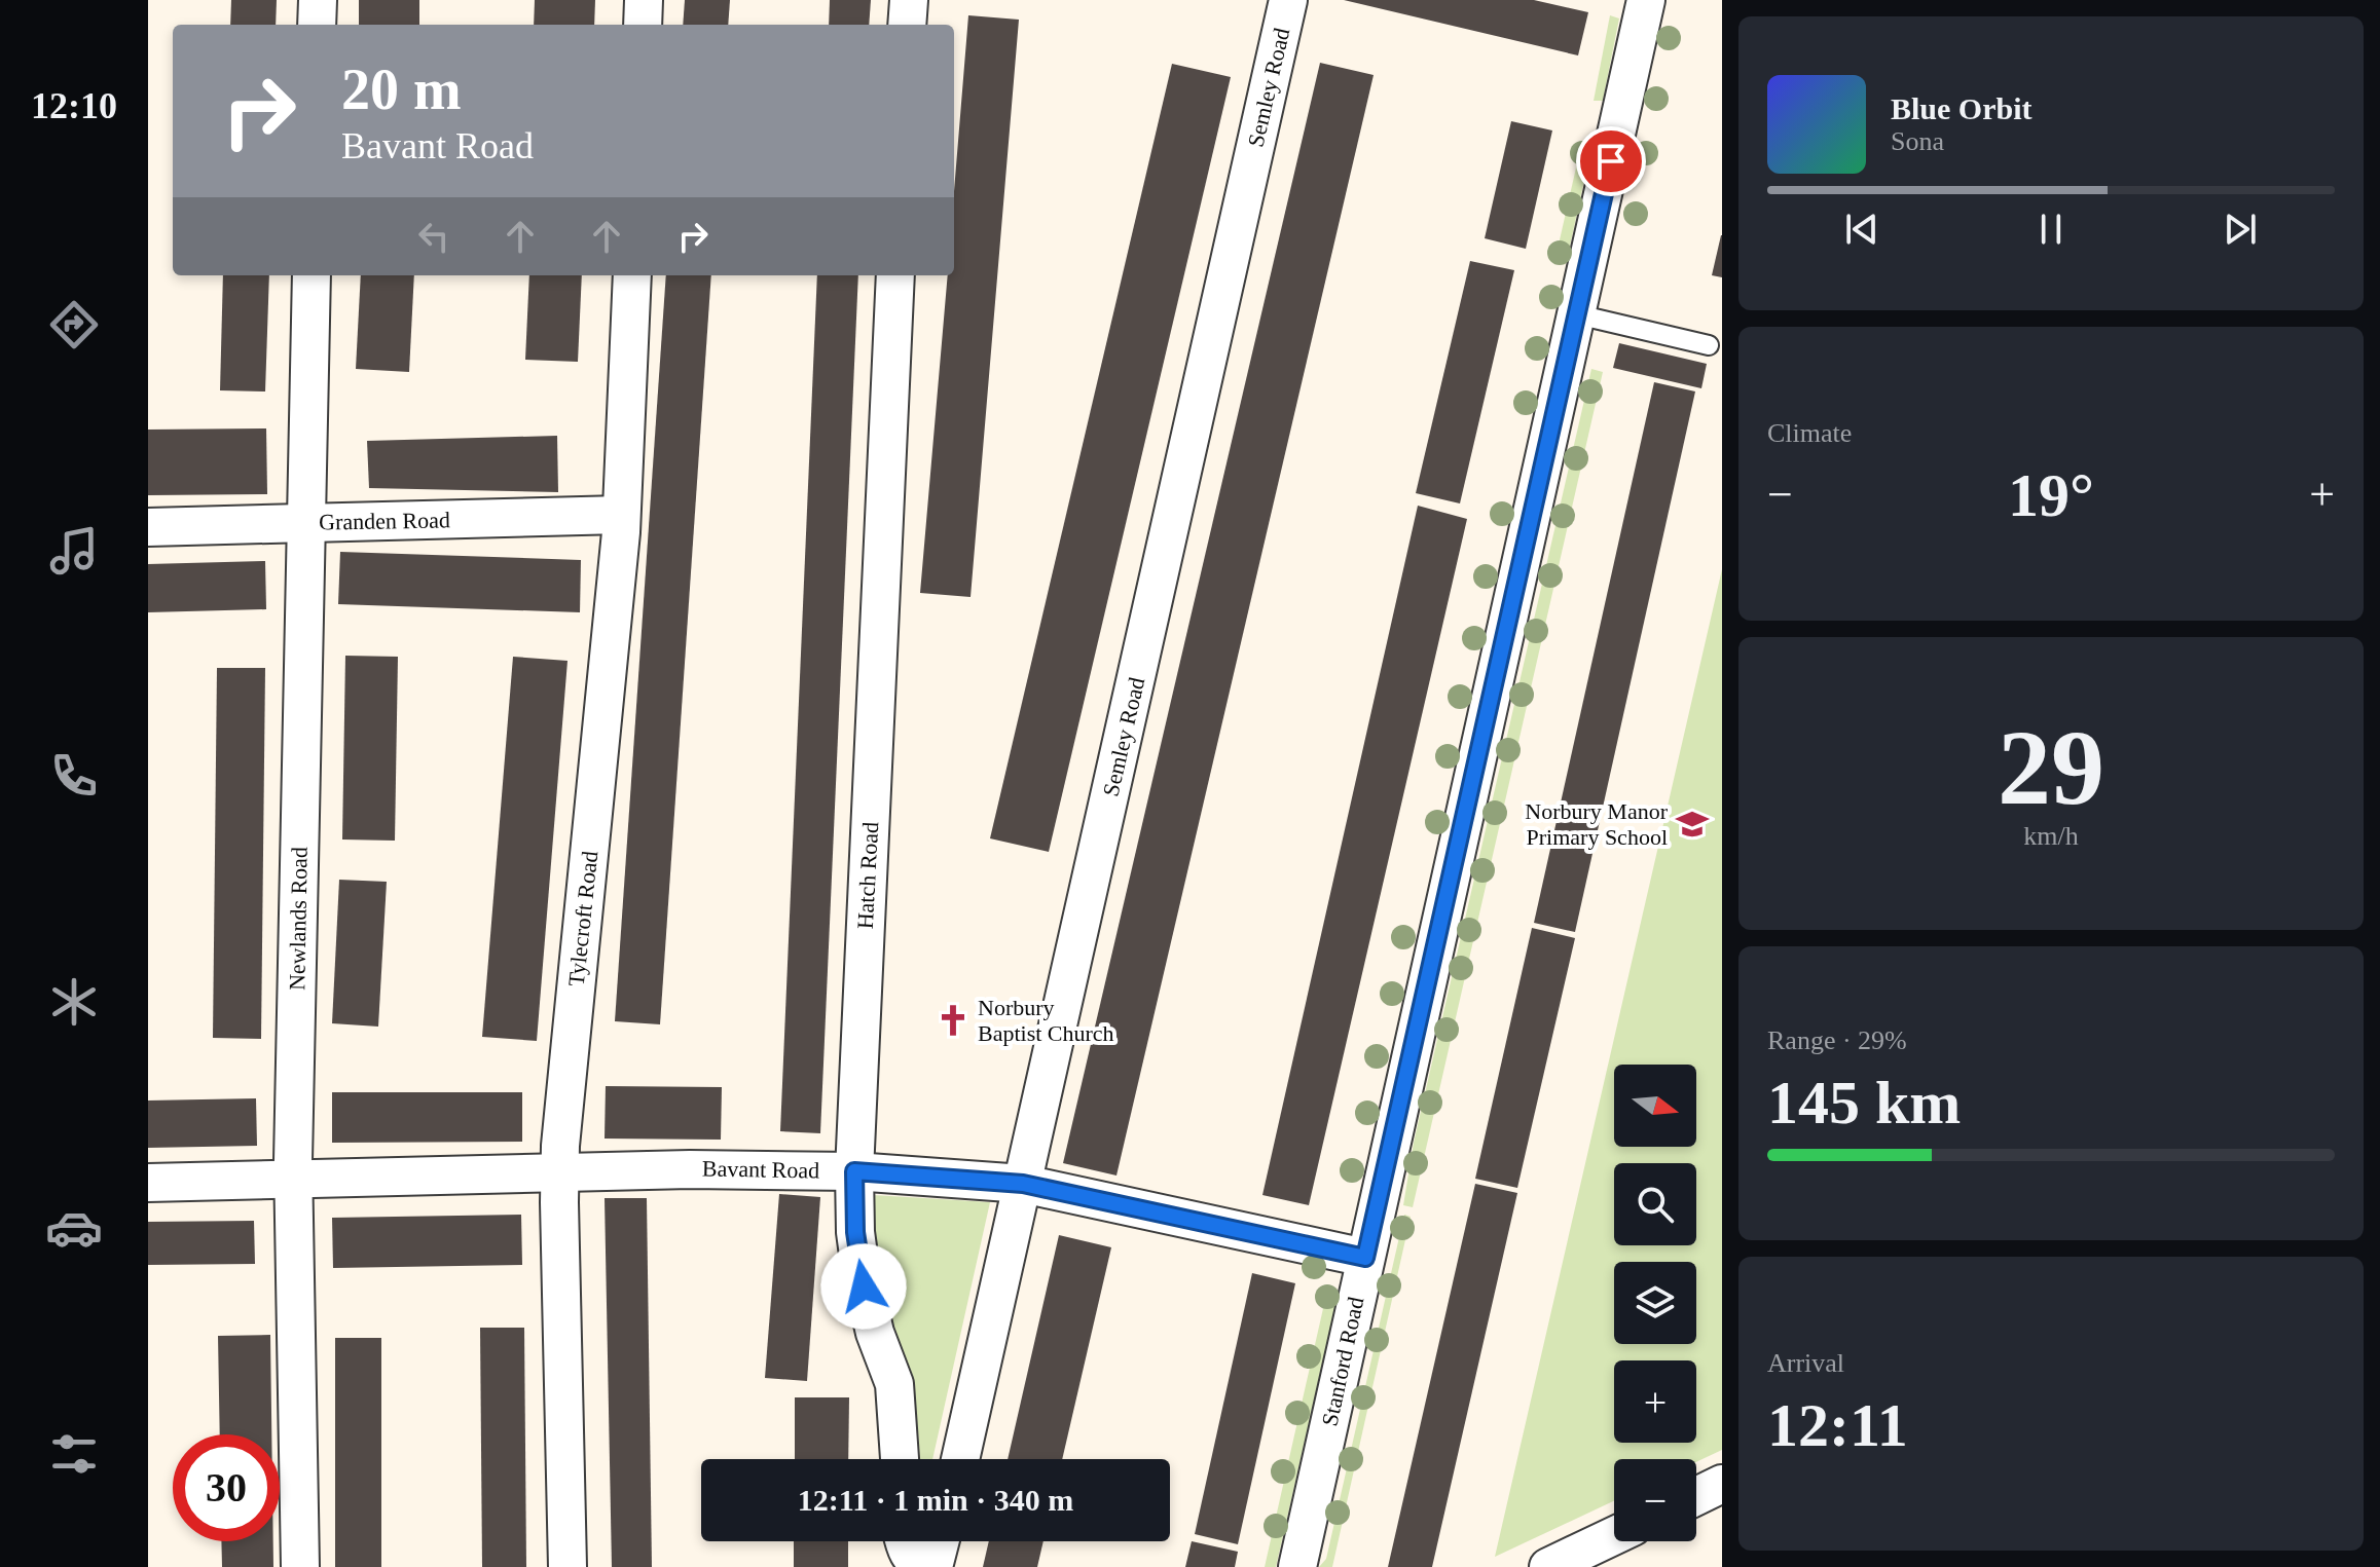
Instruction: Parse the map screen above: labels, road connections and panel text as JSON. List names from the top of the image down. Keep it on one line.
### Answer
{"streets":{"street":["Semley Road","Granden Road","Hatch Road","Newlands Road","Tylecroft Road","Bavant Road","Stanford Road"]},"crossings":[["Semley Road","Bavant Road"],["Granden Road","Newlands Road"],["Granden Road","Tylecroft Road"],["Hatch Road","Bavant Road"],["Newlands Road","Bavant Road"],["Tylecroft Road","Bavant Road"],["Bavant Road","Stanford Road"]],"places":{"school or university":["Norbury Manor Primary School"],"church":["Norbury Baptist Church"]},"north":"right","page":{"tabs":"12:10","turn":["20 m","Bavant Road"],"song":["Blue Orbit","Sona"],"tile":["Climate",["29","km/h"],["Range · 29%","145 km"],["Arrival","12:11"]],"heat":["−","19°","+"],"map_buttons":["+","−"],"limit":"30","trip":"12:11 · 1 min · 340 m"}}
